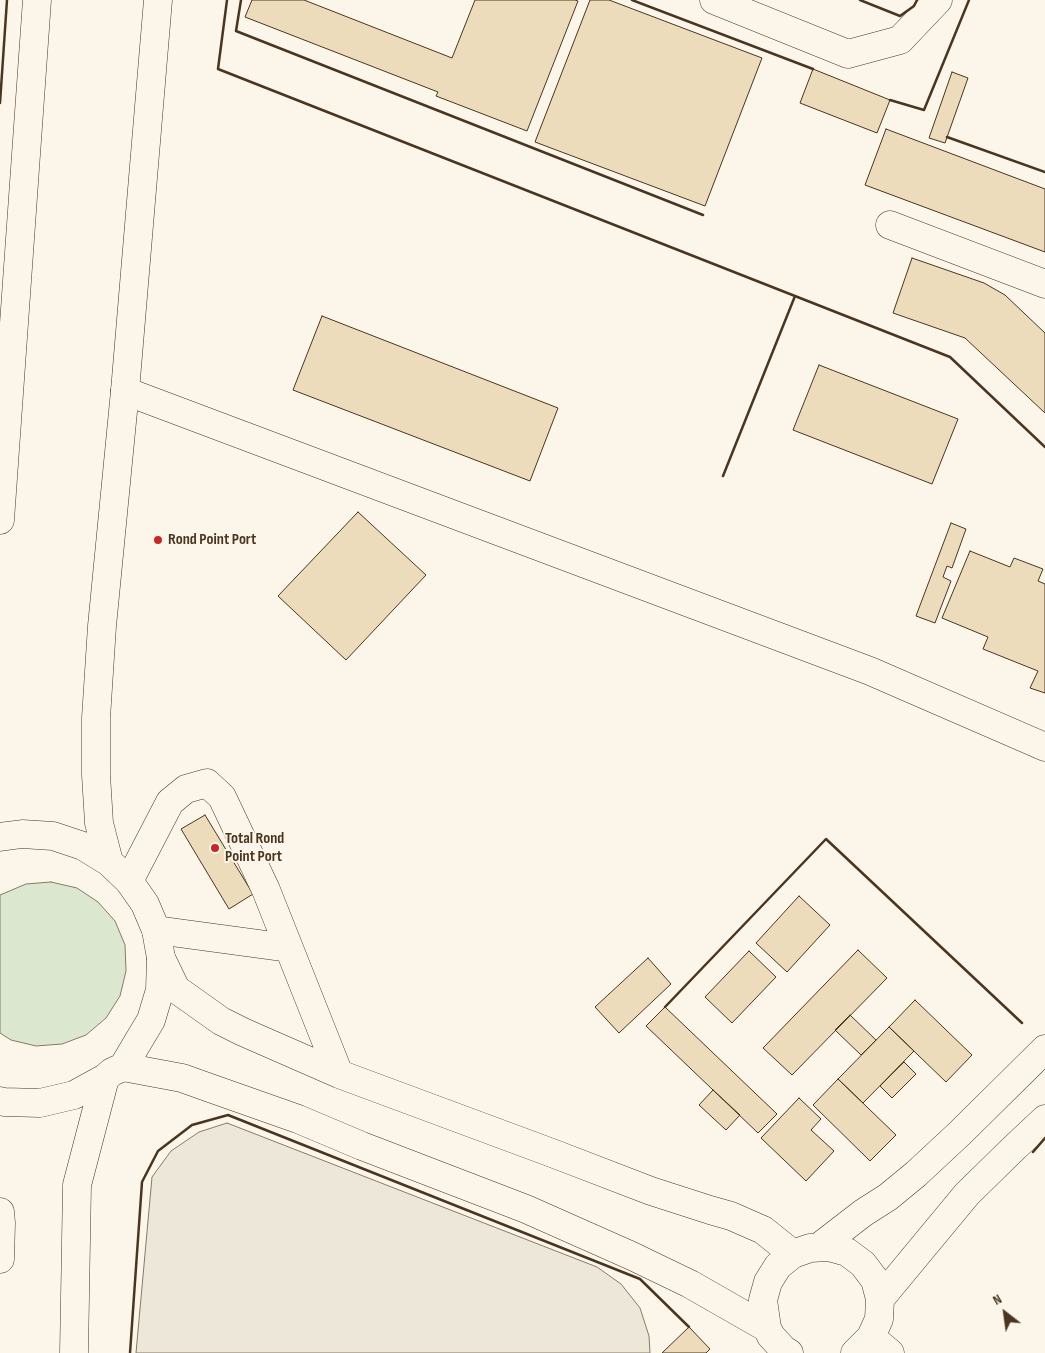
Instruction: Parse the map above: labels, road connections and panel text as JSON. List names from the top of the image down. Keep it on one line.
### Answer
{"places":["Rond Point Port","Total Rond Point Port"],"north":"top left"}
